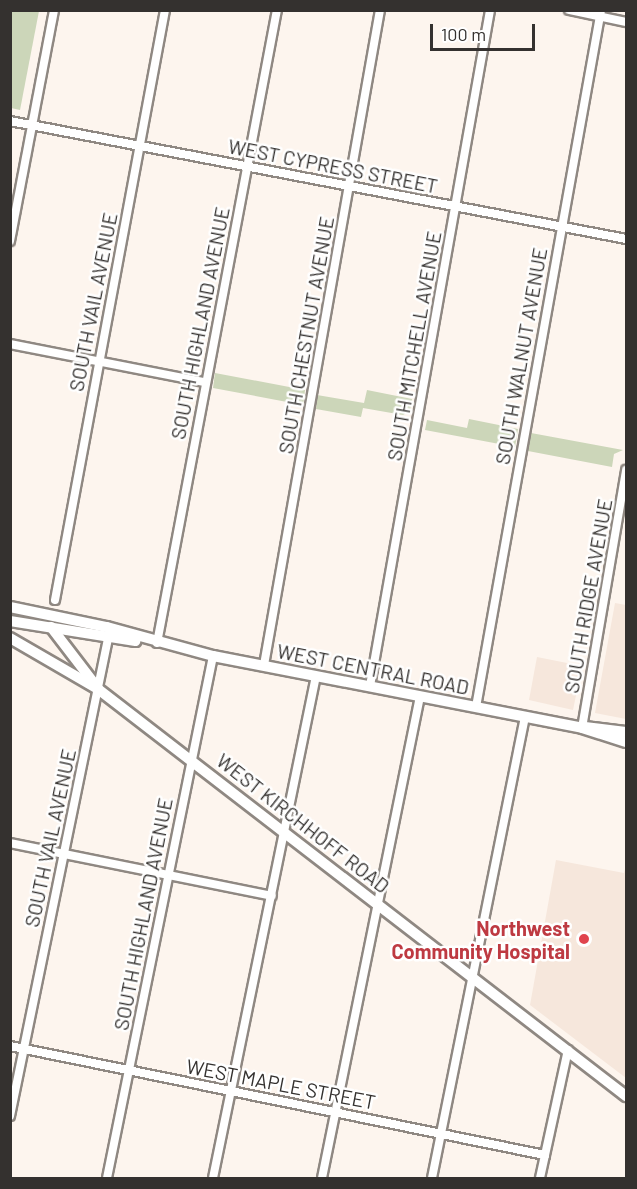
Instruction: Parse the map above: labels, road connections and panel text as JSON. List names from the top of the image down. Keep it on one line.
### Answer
{"streets":{"main road":["WEST CENTRAL ROAD","WEST KIRCHHOFF ROAD"],"street":["WEST CYPRESS STREET","SOUTH VAIL AVENUE","SOUTH HIGHLAND AVENUE","SOUTH CHESTNUT AVENUE","SOUTH MITCHELL AVENUE","SOUTH WALNUT AVENUE","SOUTH RIDGE AVENUE","WEST MAPLE STREET"]},"crossings":[["WEST CYPRESS STREET","SOUTH VAIL AVENUE"],["WEST CYPRESS STREET","SOUTH HIGHLAND AVENUE"],["WEST CYPRESS STREET","SOUTH CHESTNUT AVENUE"],["WEST CYPRESS STREET","SOUTH MITCHELL AVENUE"],["WEST CYPRESS STREET","SOUTH WALNUT AVENUE"],["SOUTH VAIL AVENUE","WEST CENTRAL ROAD"],["SOUTH VAIL AVENUE","WEST KIRCHHOFF ROAD"],["SOUTH VAIL AVENUE","WEST MAPLE STREET"],["SOUTH HIGHLAND AVENUE","WEST CENTRAL ROAD"],["SOUTH HIGHLAND AVENUE","WEST KIRCHHOFF ROAD"],["SOUTH HIGHLAND AVENUE","WEST MAPLE STREET"],["SOUTH CHESTNUT AVENUE","WEST CENTRAL ROAD"],["SOUTH MITCHELL AVENUE","WEST CENTRAL ROAD"],["SOUTH WALNUT AVENUE","WEST CENTRAL ROAD"],["SOUTH RIDGE AVENUE","WEST CENTRAL ROAD"],["WEST CENTRAL ROAD","WEST KIRCHHOFF ROAD"]],"places":["Northwest Community Hospital"],"scale_bar":"100 m"}
